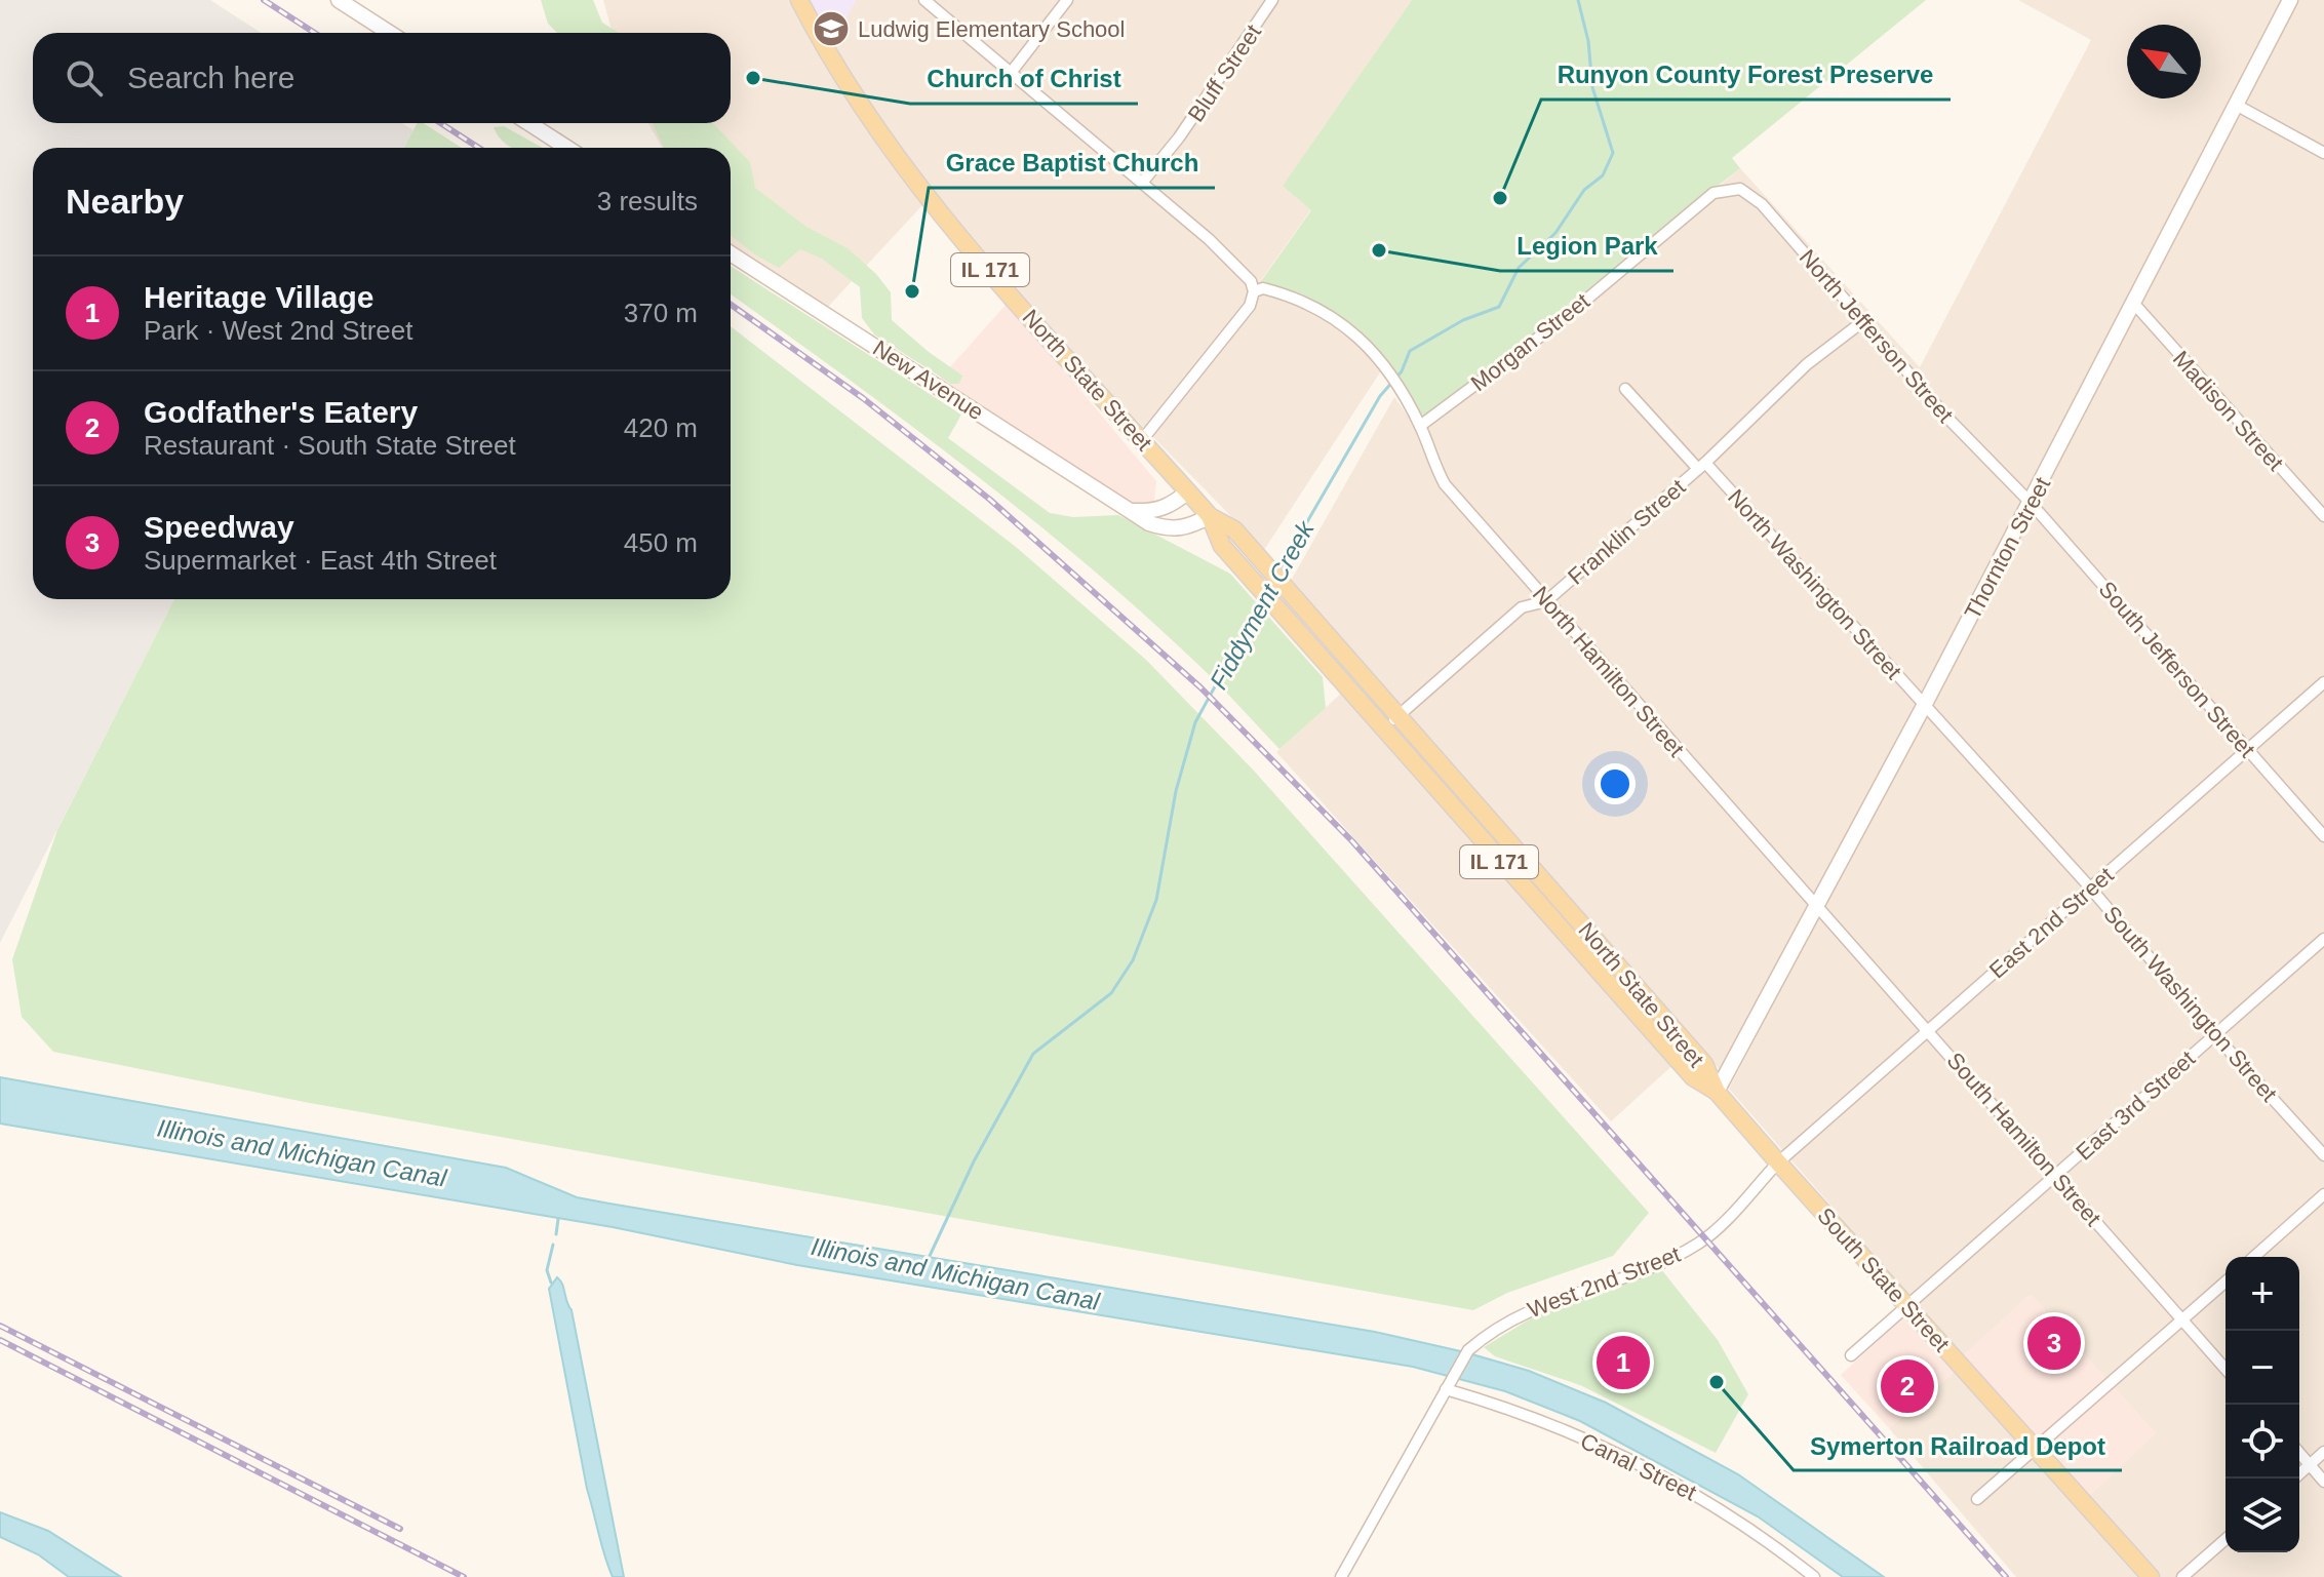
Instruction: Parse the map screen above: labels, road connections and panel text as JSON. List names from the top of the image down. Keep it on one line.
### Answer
{"streets":{"main road":["IL 171","North State Street","South State Street"],"street":["Bluff Street","North Jefferson Street","Morgan Street","New Avenue","Madison Street","Franklin Street","Thornton Street","North Washington Street","South Jefferson Street","North Hamilton Street","East 2nd Street","South Washington Street","East 3rd Street","South Hamilton Street","West 2nd Street","Canal Street"]},"crossings":[["North Jefferson Street","Morgan Street"],["North Jefferson Street","Franklin Street"],["North Jefferson Street","Thornton Street"],["North Jefferson Street","South Jefferson Street"],["Morgan Street","North Hamilton Street"],["New Avenue","North State Street"],["North State Street","Franklin Street"],["North State Street","Thornton Street"],["North State Street","South State Street"],["Madison Street","Thornton Street"],["Franklin Street","North Washington Street"],["Franklin Street","North Hamilton Street"],["Thornton Street","North Washington Street"],["Thornton Street","South Jefferson Street"],["Thornton Street","North Hamilton Street"],["Thornton Street","South Washington Street"],["Thornton Street","South Hamilton Street"],["Thornton Street","South State Street"],["North Washington Street","South Washington Street"],["South Jefferson Street","East 2nd Street"],["North Hamilton Street","South Hamilton Street"],["East 2nd Street","South Washington Street"],["East 2nd Street","South Hamilton Street"],["East 2nd Street","South State Street"],["East 2nd Street","West 2nd Street"],["South Washington Street","East 3rd Street"],["East 3rd Street","South Hamilton Street"],["East 3rd Street","South State Street"],["South State Street","West 2nd Street"],["West 2nd Street","Canal Street"]],"water":["Fiddyment Creek","Illinois and Michigan Canal"],"places":{"school or university":["Ludwig Elementary School"],"other":["Church of Christ","Runyon County Forest Preserve","Legion Park","Grace Baptist Church","Symerton Railroad Depot"]},"north":"top left","page":{"search":"Search here","heading":["Nearby","3 results"],"list":[{"mark":"1","name":"Heritage Village","note":"Park · West 2nd Street","value":"370 m"},{"mark":"2","name":"Godfather's Eatery","note":"Restaurant · South State Street","value":"420 m"},{"mark":"3","name":"Speedway","note":"Supermarket · East 4th Street","value":"450 m"}],"map_buttons":["+","−"],"pins":["3","1","2"]}}
